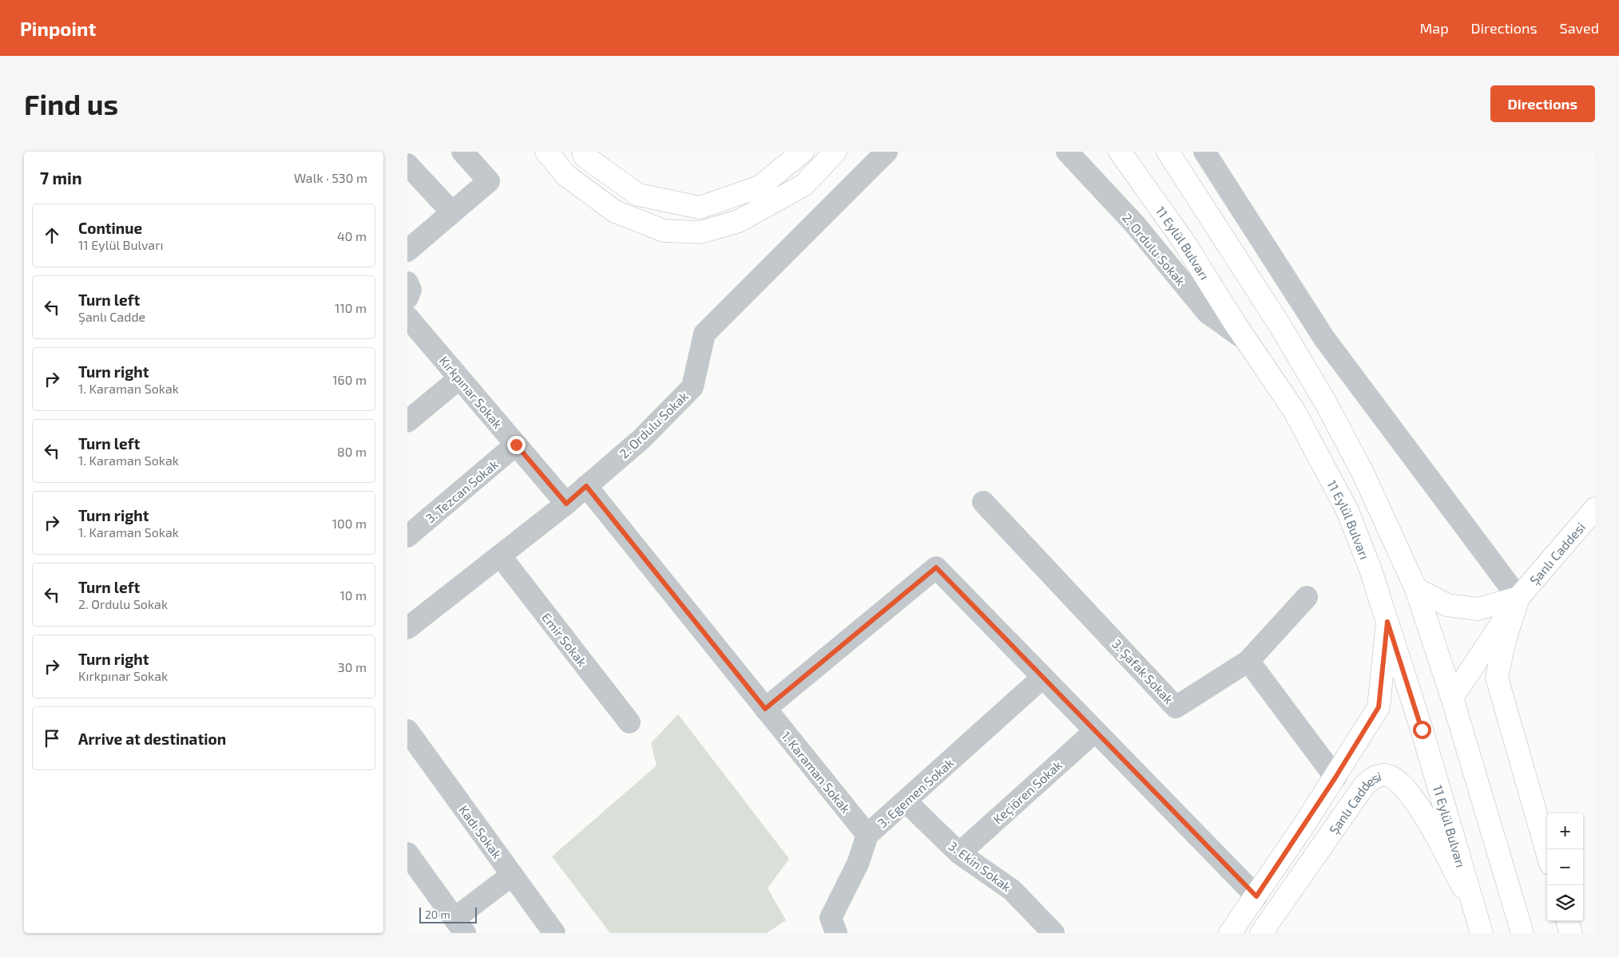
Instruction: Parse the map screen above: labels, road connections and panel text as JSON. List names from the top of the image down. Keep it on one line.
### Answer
{"streets":{"main road":["11 Eylül Bulvarı","Şanlı Caddesi"],"street":["2. Ordulu Sokak","Kırkpınar Sokak","3. Tezcan Sokak","Emir Sokak","3. Şafak Sokak","1. Karaman Sokak","Keçiören Sokak","3. Egemen Sokak","Kadı Sokak","3. Ekin Sokak"]},"crossings":[["11 Eylül Bulvarı","2. Ordulu Sokak"],["11 Eylül Bulvarı","Şanlı Caddesi"],["2. Ordulu Sokak","Kırkpınar Sokak"],["2. Ordulu Sokak","Emir Sokak"],["2. Ordulu Sokak","1. Karaman Sokak"],["Kırkpınar Sokak","3. Tezcan Sokak"],["1. Karaman Sokak","3. Egemen Sokak"],["Keçiören Sokak","3. Ekin Sokak"],["3. Egemen Sokak","3. Ekin Sokak"]],"scale_bar":"20 m","page":{"header":"Pinpoint","nav":["Map","Directions","Saved"],"buttons":"Directions","title":"Find us","heading":["7 min","Walk · 530 m"],"list":[["Continue","11 Eylül Bulvarı","40 m"],["Turn left","Şanlı Cadde","110 m"],["Turn right","1. Karaman Sokak","160 m"],["Turn left","1. Karaman Sokak","80 m"],["Turn right","1. Karaman Sokak","100 m"],["Turn left","2. Ordulu Sokak","10 m"],["Turn right","Kırkpınar Sokak","30 m"],"Arrive at destination"],"map_buttons":["+","−"],"scale":"20 m"}}
